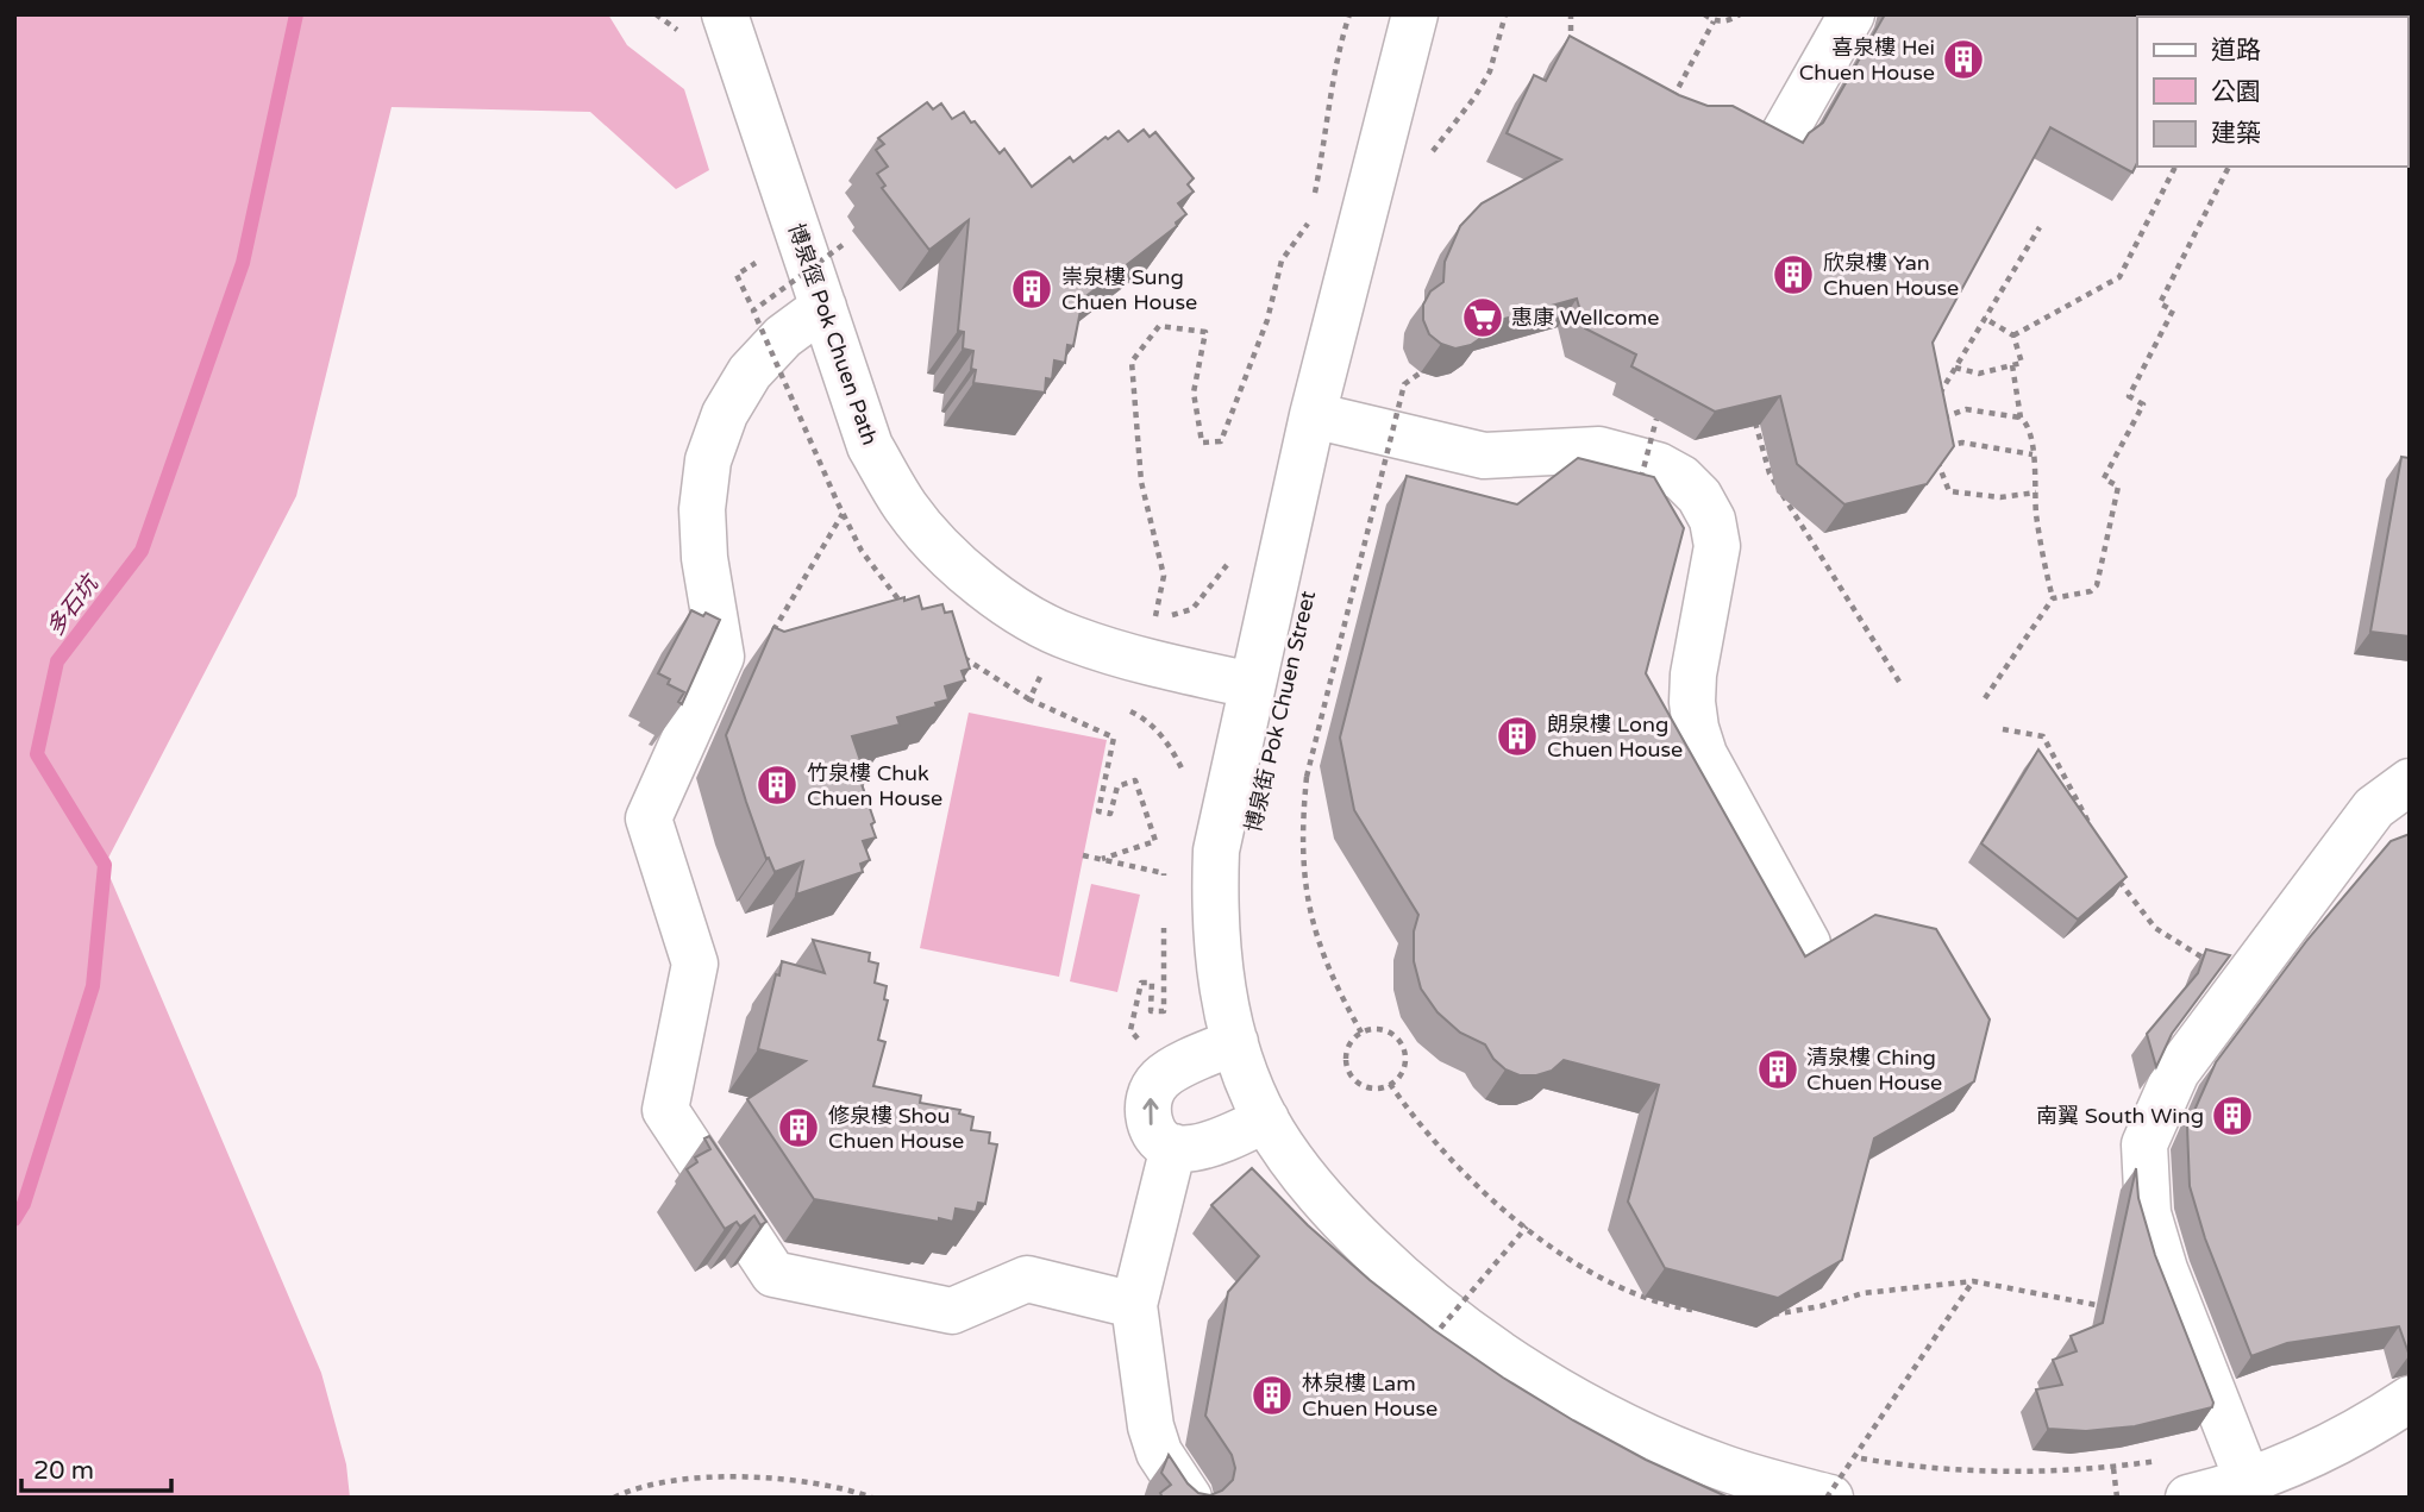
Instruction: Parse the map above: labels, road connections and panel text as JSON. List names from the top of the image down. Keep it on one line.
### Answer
{"streets":{"street":["博泉徑 Pok Chuen Path","博泉街 Pok Chuen Street"]},"crossings":[["博泉徑 Pok Chuen Path","博泉街 Pok Chuen Street"]],"water":["多石坑"],"places":{"building":["喜泉樓 Hei Chuen House","欣泉樓 Yan Chuen House","崇泉樓 Sung Chuen House","朗泉樓 Long Chuen House","竹泉樓 Chuk Chuen House","清泉樓 Ching Chuen House","南翼 South Wing","修泉樓 Shou Chuen House","林泉樓 Lam Chuen House"],"supermarket":["惠康 Wellcome"]},"legend":["道路","公園","建築"],"scale_bar":"20 m"}
